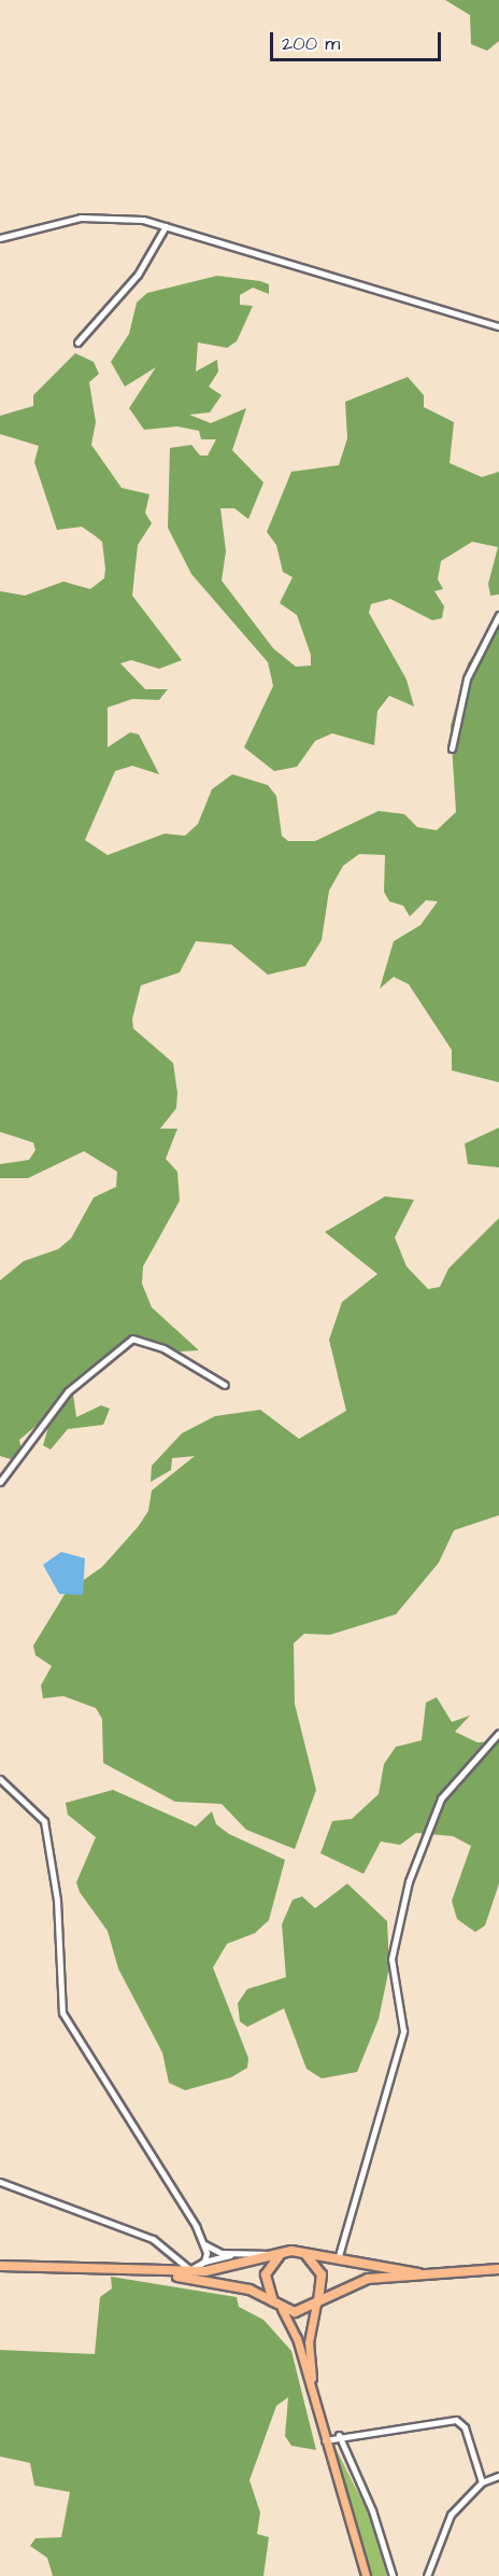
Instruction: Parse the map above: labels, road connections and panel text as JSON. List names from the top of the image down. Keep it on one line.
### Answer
{"scale_bar":"200 m"}
